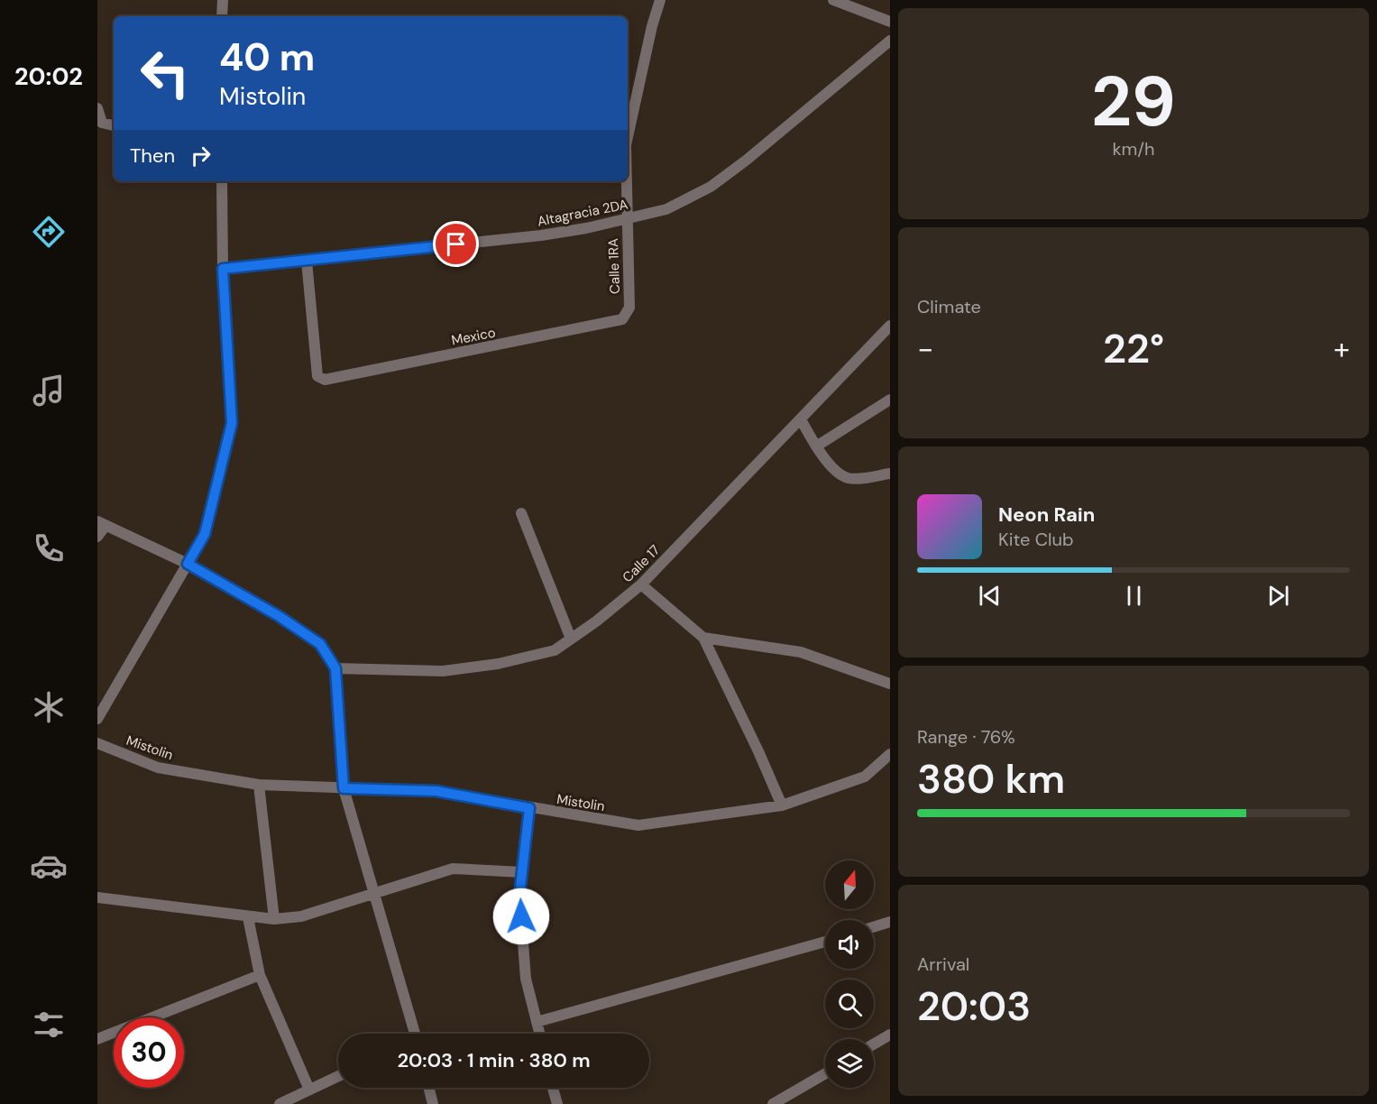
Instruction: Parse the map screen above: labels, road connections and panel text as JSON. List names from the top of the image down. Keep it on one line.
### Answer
{"streets":{"street":["Altagracia 2DA","Calle 1RA","Mexico","Calle 17","Mistolin"]},"crossings":[["Altagracia 2DA","Calle 1RA"],["Altagracia 2DA","Mexico"],["Calle 1RA","Mexico"]],"north":"top","page":{"tabs":"20:02","tile":[["29","km/h"],"Climate",["Range · 76%","380 km"],["Arrival","20:03"]],"turn":["40 m","Mistolin"],"then":"Then","heat":["−","22°","+"],"song":["Neon Rain","Kite Club"],"limit":"30","trip":"20:03 · 1 min · 380 m"}}
